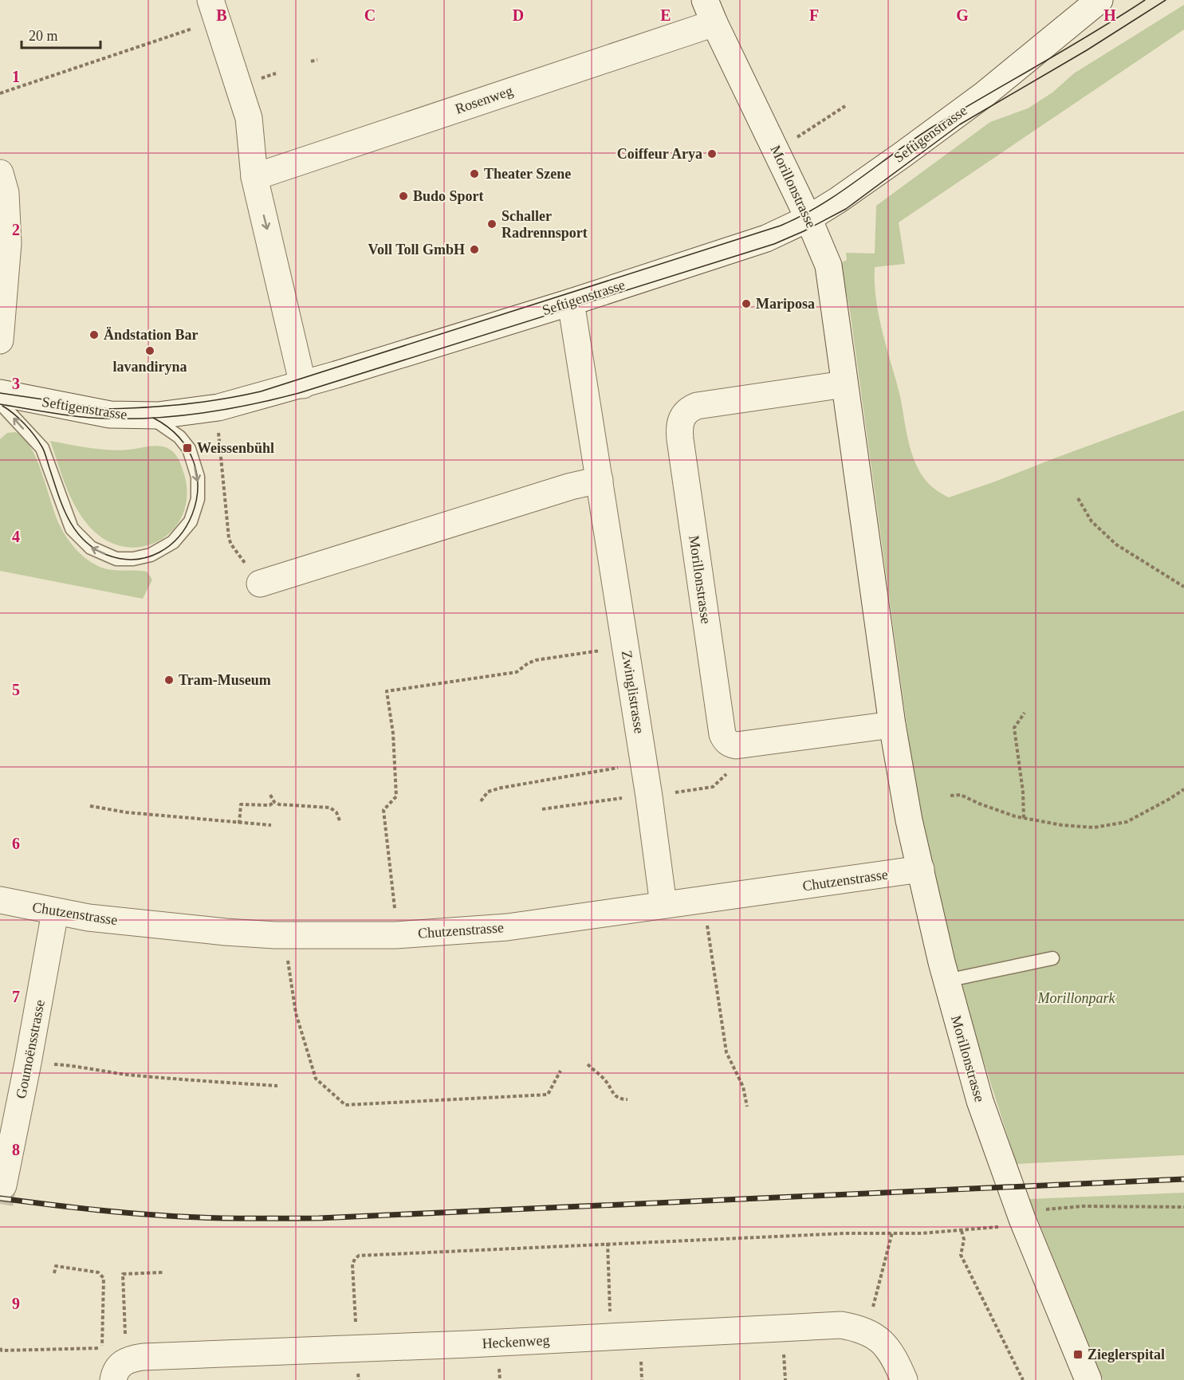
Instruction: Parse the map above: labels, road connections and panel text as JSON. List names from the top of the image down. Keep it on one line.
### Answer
{"streets":{"street":["Rosenweg","Seftigenstrasse","Morillonstrasse","Zwinglistrasse","Chutzenstrasse","Goumoënsstrasse","Heckenweg"]},"crossings":[["Rosenweg","Morillonstrasse"],["Seftigenstrasse","Morillonstrasse"],["Seftigenstrasse","Zwinglistrasse"],["Morillonstrasse","Chutzenstrasse"],["Zwinglistrasse","Chutzenstrasse"],["Chutzenstrasse","Goumoënsstrasse"]],"parks":["Morillonpark"],"places":{"other":["Coiffeur Arya","Theater Szene","Budo Sport","Schaller Radrennsport","Voll Toll GmbH","Mariposa","Ändstation Bar","lavandiryna","Tram-Museum"],"transit":["Weissenbühl","Zieglerspital"]},"scale_bar":"20 m","grid":{"columns":["B","C","D","E","F","G","H"],"rows":["1","2","3","4","5","6","7","8","9"]}}
